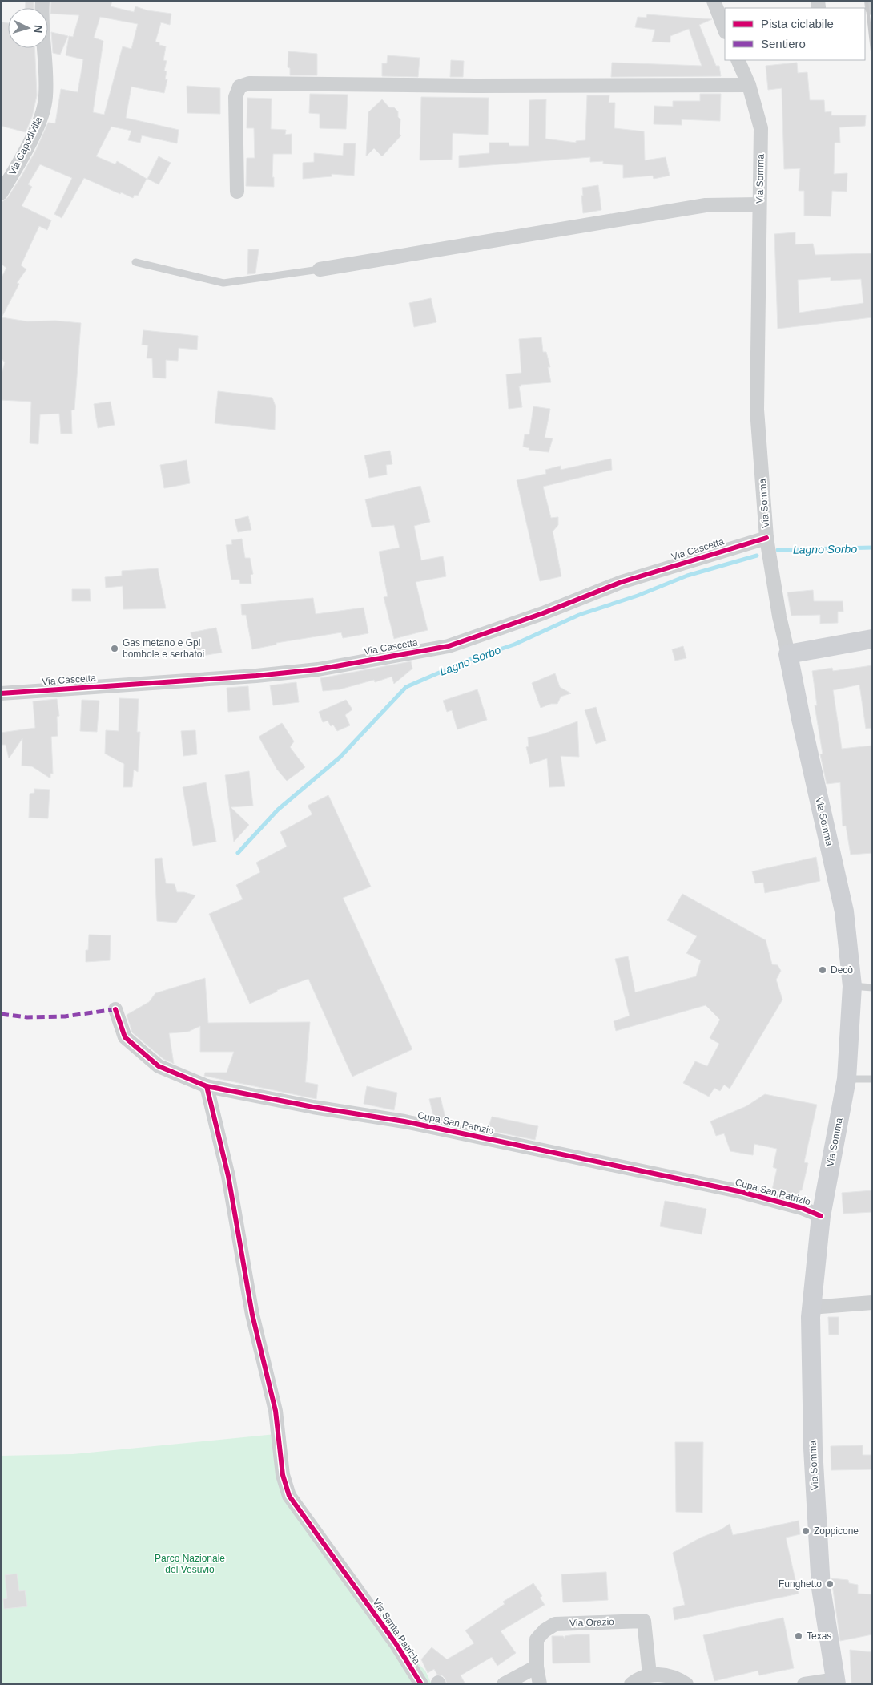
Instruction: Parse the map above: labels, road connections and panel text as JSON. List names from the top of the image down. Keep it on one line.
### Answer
{"streets":{"main road":["Via Somma"],"street":["Via Capodivilla","Via Cascetta","Cupa San Patrizio","Via Orazio","Via Santa Patrizia"]},"crossings":[["Via Somma","Via Cascetta"],["Via Somma","Cupa San Patrizio"],["Cupa San Patrizio","Via Santa Patrizia"]],"water":["Lagno Sorbo"],"parks":["Parco Nazionale del Vesuvio"],"places":["Gas metano e Gpl bombole e serbatoi","Decò","Zoppicone","Funghetto","Texas"],"legend":["Pista ciclabile","Sentiero"],"north":"right"}
